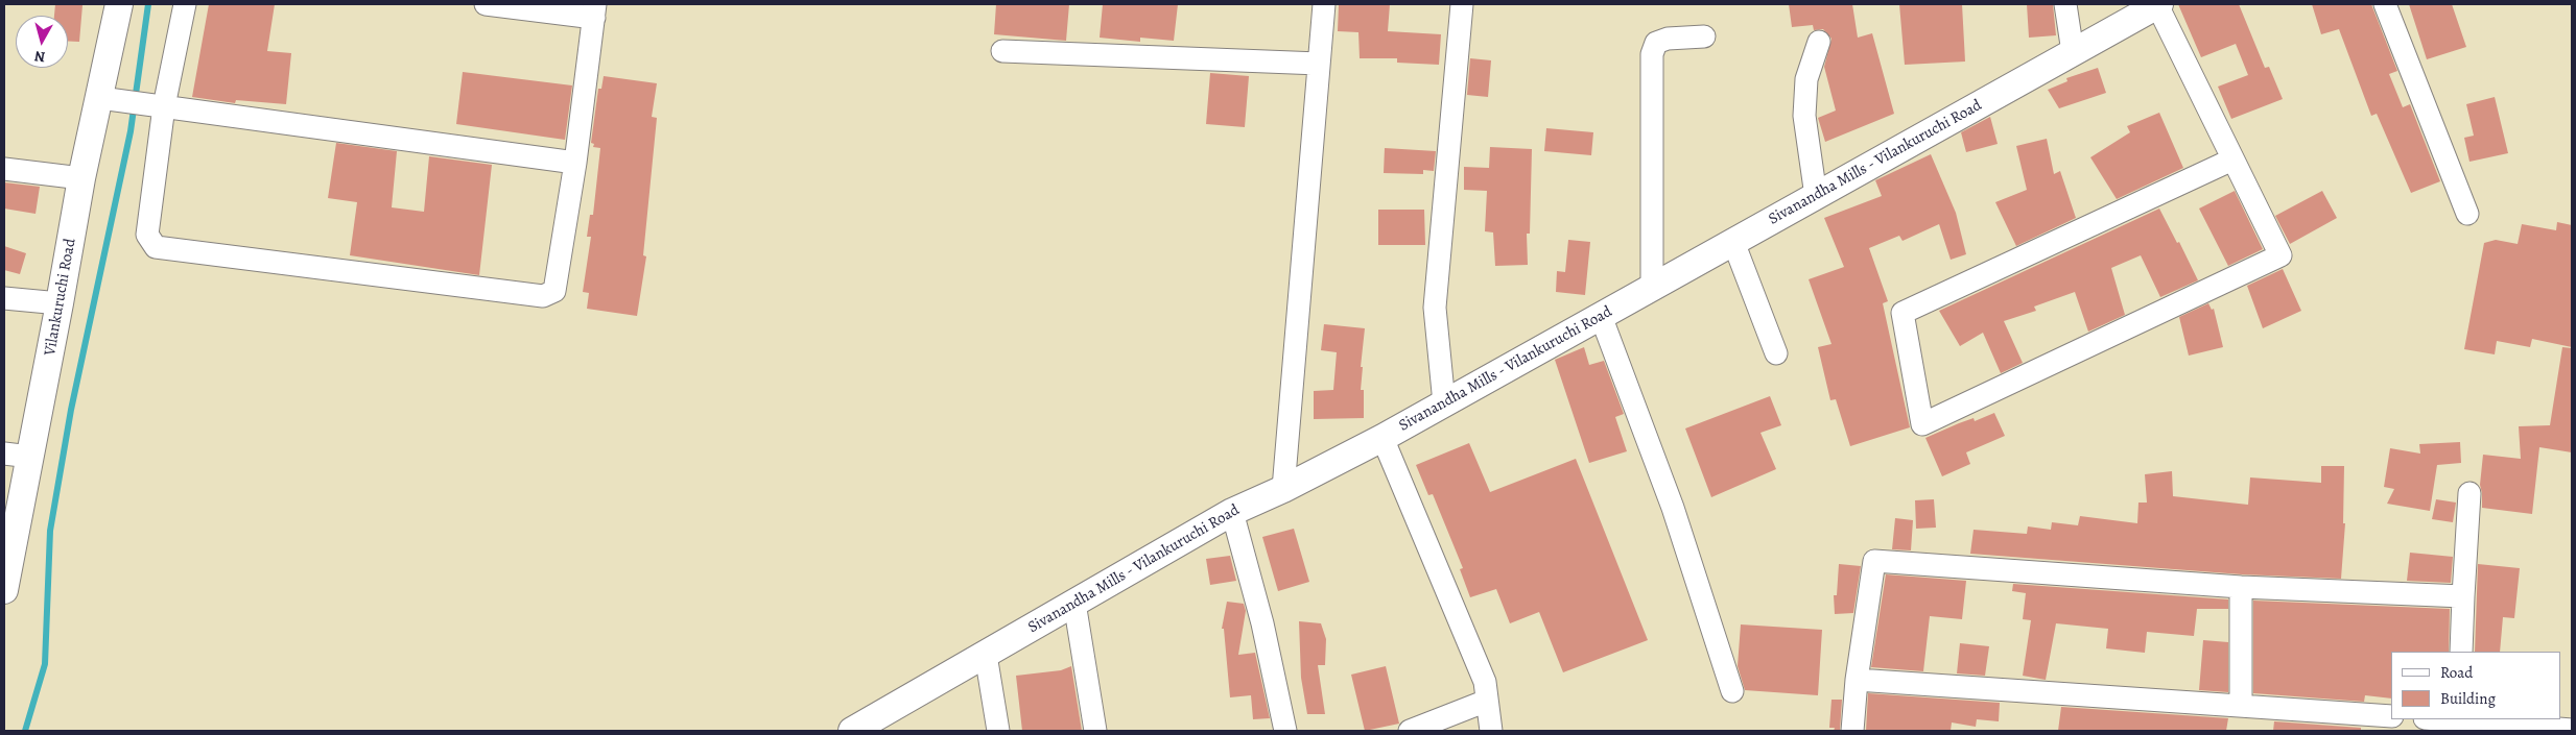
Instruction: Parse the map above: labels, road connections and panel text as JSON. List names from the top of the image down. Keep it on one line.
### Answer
{"streets":{"main road":["Sivanandha Mills - Vilankuruchi Road","Vilankuruchi Road"]},"legend":["Road","Building"],"north":"bottom"}
